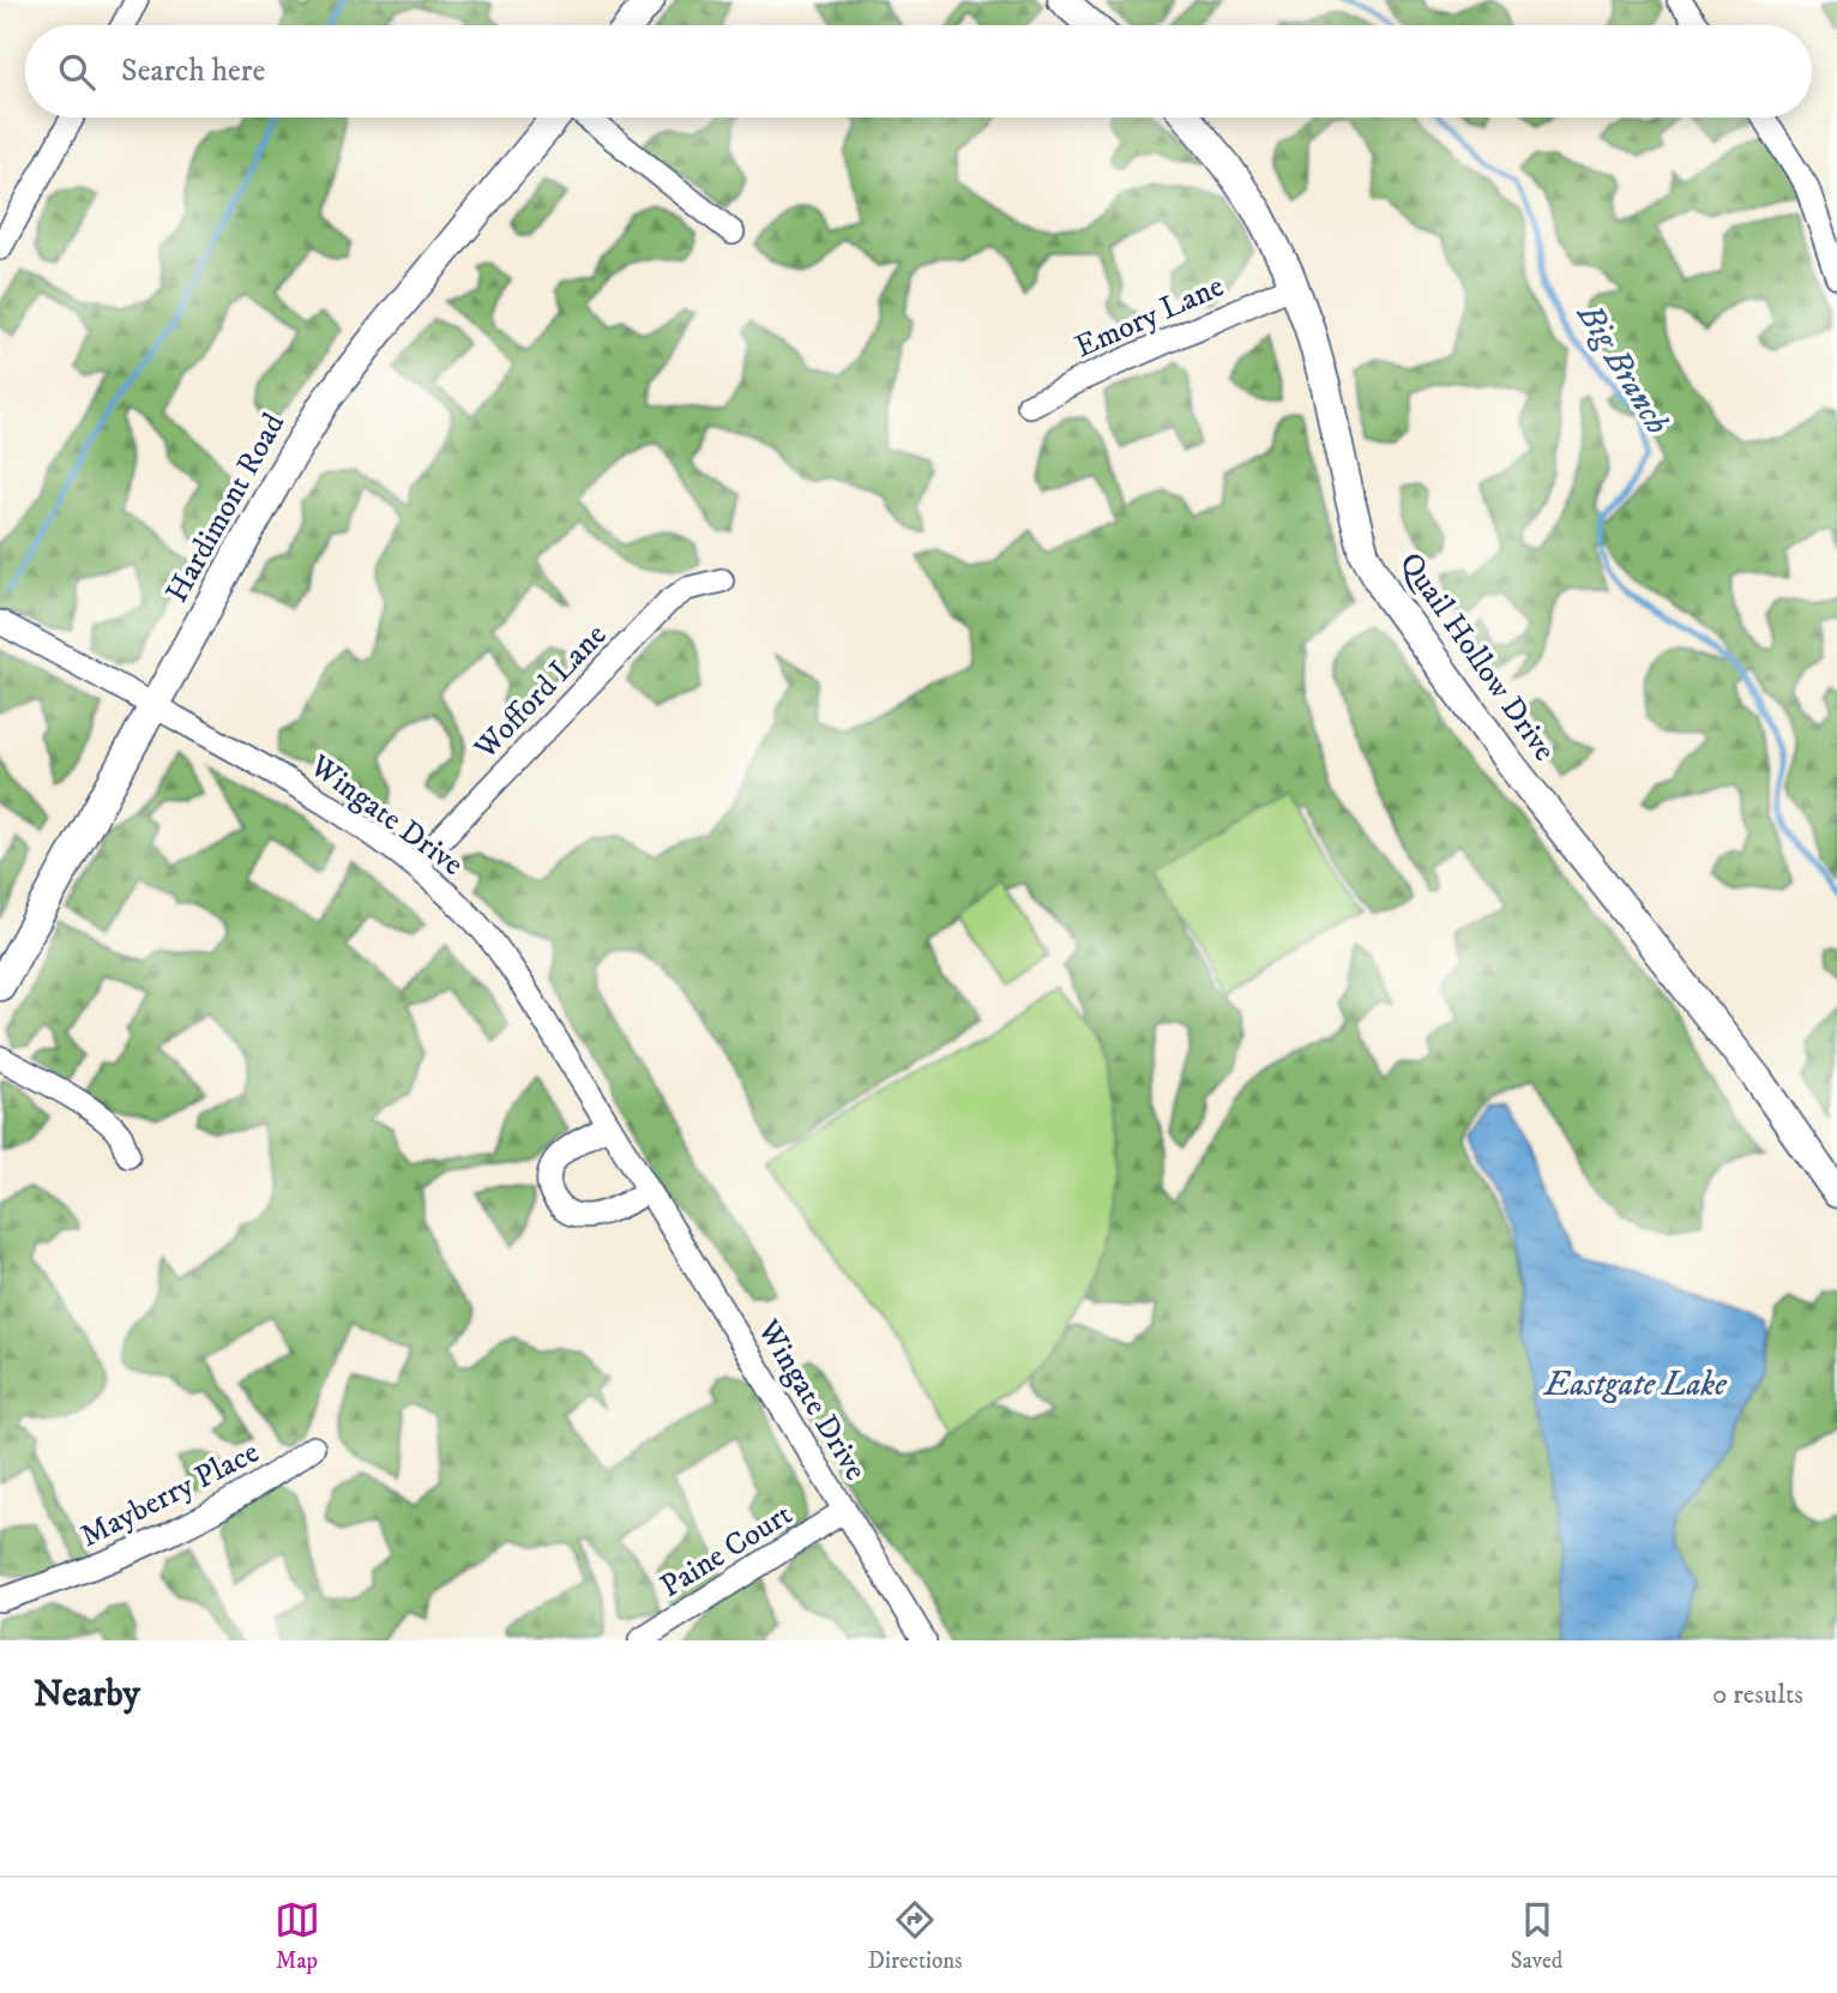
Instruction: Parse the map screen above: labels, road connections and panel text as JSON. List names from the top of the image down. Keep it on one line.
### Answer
{"streets":{"street":["Emory Lane","Hardimont Road","Quail Hollow Drive","Wofford Lane","Wingate Drive","Mayberry Place","Paine Court"]},"crossings":[["Emory Lane","Quail Hollow Drive"],["Hardimont Road","Wingate Drive"],["Wofford Lane","Wingate Drive"],["Wingate Drive","Paine Court"]],"water":["Big Branch","Eastgate Lake"],"page":{"search":"Search here","heading":["Nearby","0 results"],"nav":["Map","Directions","Saved"]}}
